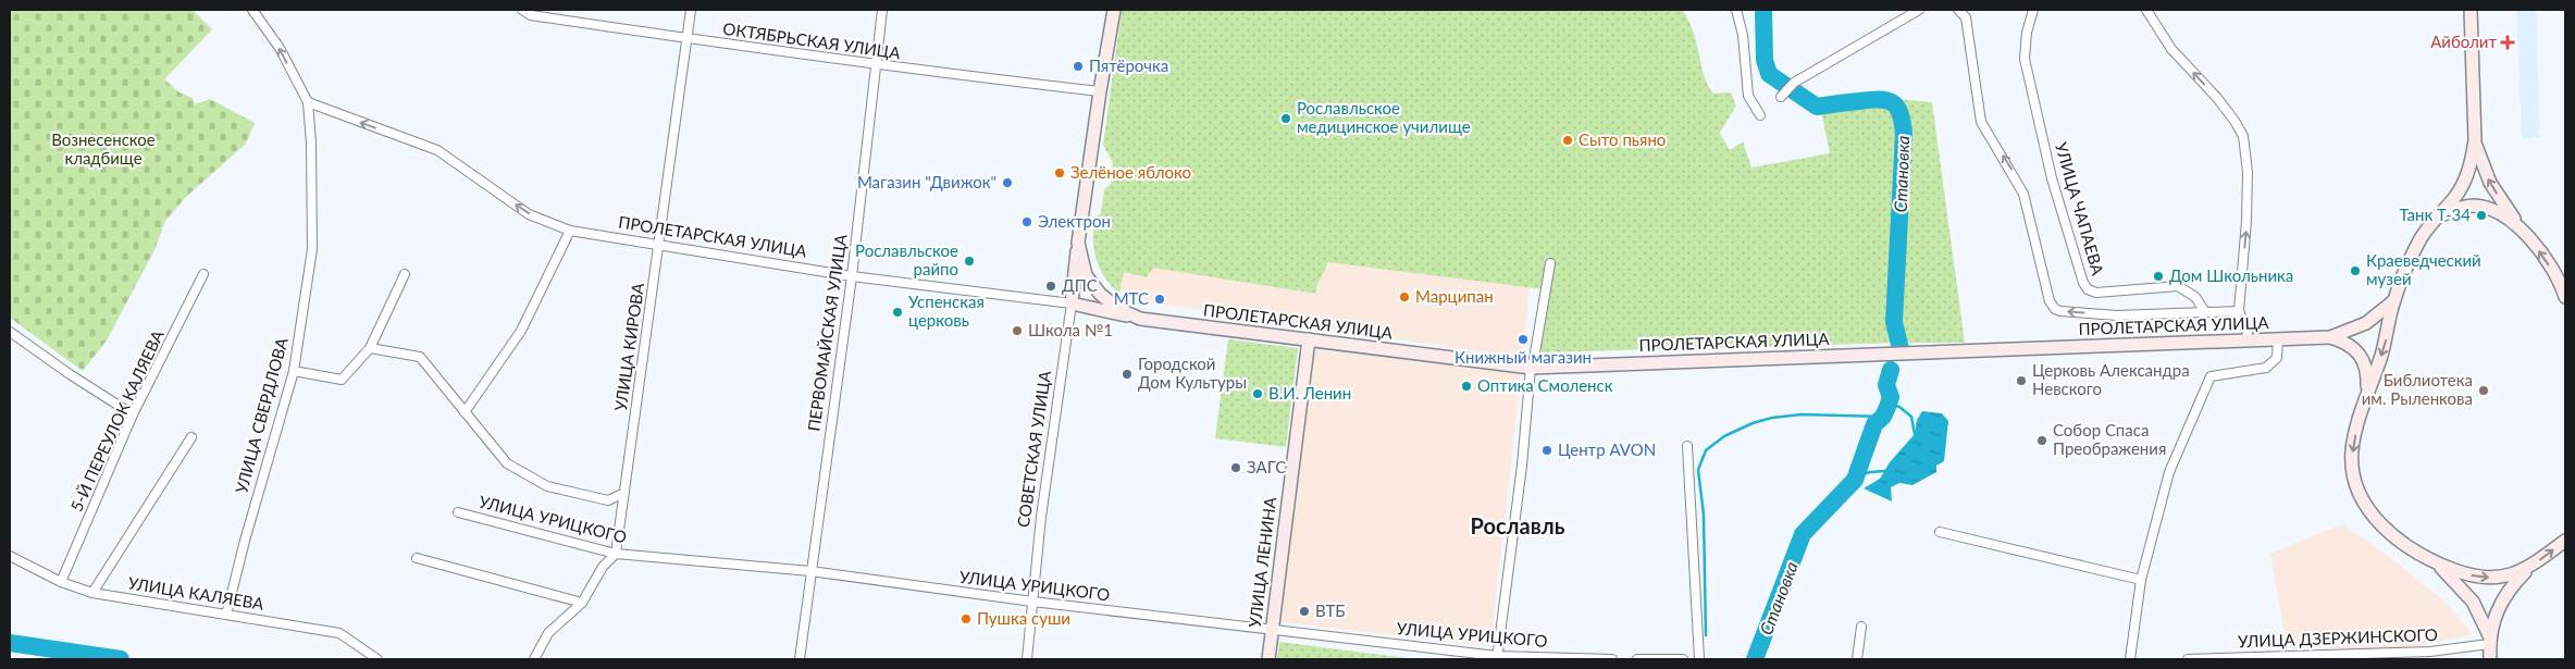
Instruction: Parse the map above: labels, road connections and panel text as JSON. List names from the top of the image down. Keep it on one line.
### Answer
{"streets":{"main road":["ПРОЛЕТАРСКАЯ УЛИЦА","СОВЕТСКАЯ УЛИЦА","УЛИЦА ЛЕНИНА"],"street":["ОКТЯБРЬСКАЯ УЛИЦА","УЛИЦА ЧАПАЕВА","ПЕРВОМАЙСКАЯ УЛИЦА","УЛИЦА КИРОВА","УЛИЦА СВЕРДЛОВА","5-Й ПЕРЕУЛОК КАЛЯЕВА","УЛИЦА УРИЦКОГО","УЛИЦА КАЛЯЕВА","УЛИЦА ДЗЕРЖИНСКОГО"]},"crossings":[["ОКТЯБРЬСКАЯ УЛИЦА","ПЕРВОМАЙСКАЯ УЛИЦА"],["ОКТЯБРЬСКАЯ УЛИЦА","УЛИЦА КИРОВА"],["ОКТЯБРЬСКАЯ УЛИЦА","СОВЕТСКАЯ УЛИЦА"],["ПРОЛЕТАРСКАЯ УЛИЦА","ПЕРВОМАЙСКАЯ УЛИЦА"],["ПРОЛЕТАРСКАЯ УЛИЦА","УЛИЦА КИРОВА"],["ПРОЛЕТАРСКАЯ УЛИЦА","УЛИЦА СВЕРДЛОВА"],["ПРОЛЕТАРСКАЯ УЛИЦА","СОВЕТСКАЯ УЛИЦА"],["ПРОЛЕТАРСКАЯ УЛИЦА","УЛИЦА ЛЕНИНА"],["ПЕРВОМАЙСКАЯ УЛИЦА","УЛИЦА УРИЦКОГО"],["УЛИЦА КИРОВА","УЛИЦА УРИЦКОГО"],["УЛИЦА СВЕРДЛОВА","УЛИЦА КАЛЯЕВА"],["5-Й ПЕРЕУЛОК КАЛЯЕВА","УЛИЦА КАЛЯЕВА"],["СОВЕТСКАЯ УЛИЦА","УЛИЦА УРИЦКОГО"],["УЛИЦА УРИЦКОГО","УЛИЦА ЛЕНИНА"]],"districts":["Рославль"],"water":["Становка"],"parks":["Вознесенское кладбище"],"places":{"health":["Айболит"],"other":["Пятёрочка","Рославльское медицинское училище","Сыто пьяно","Зелёное яблоко","Магазин \"Движок\"","Танк Т-34","Электрон","Рославльское райпо","Краеведческий музей","Дом Школьника","ДПС","Марципан","МТС","Успенская церковь","Школа №1","Книжный магазин","Городской Дом Культуры","Церковь Александра Невского","Оптика Смоленск","Библиотека им. Рыленкова","В.И. Ленин","Собор Спаса Преображения","Центр AVON","ЗАГС","ВТБ","Пушка суши"]}}
